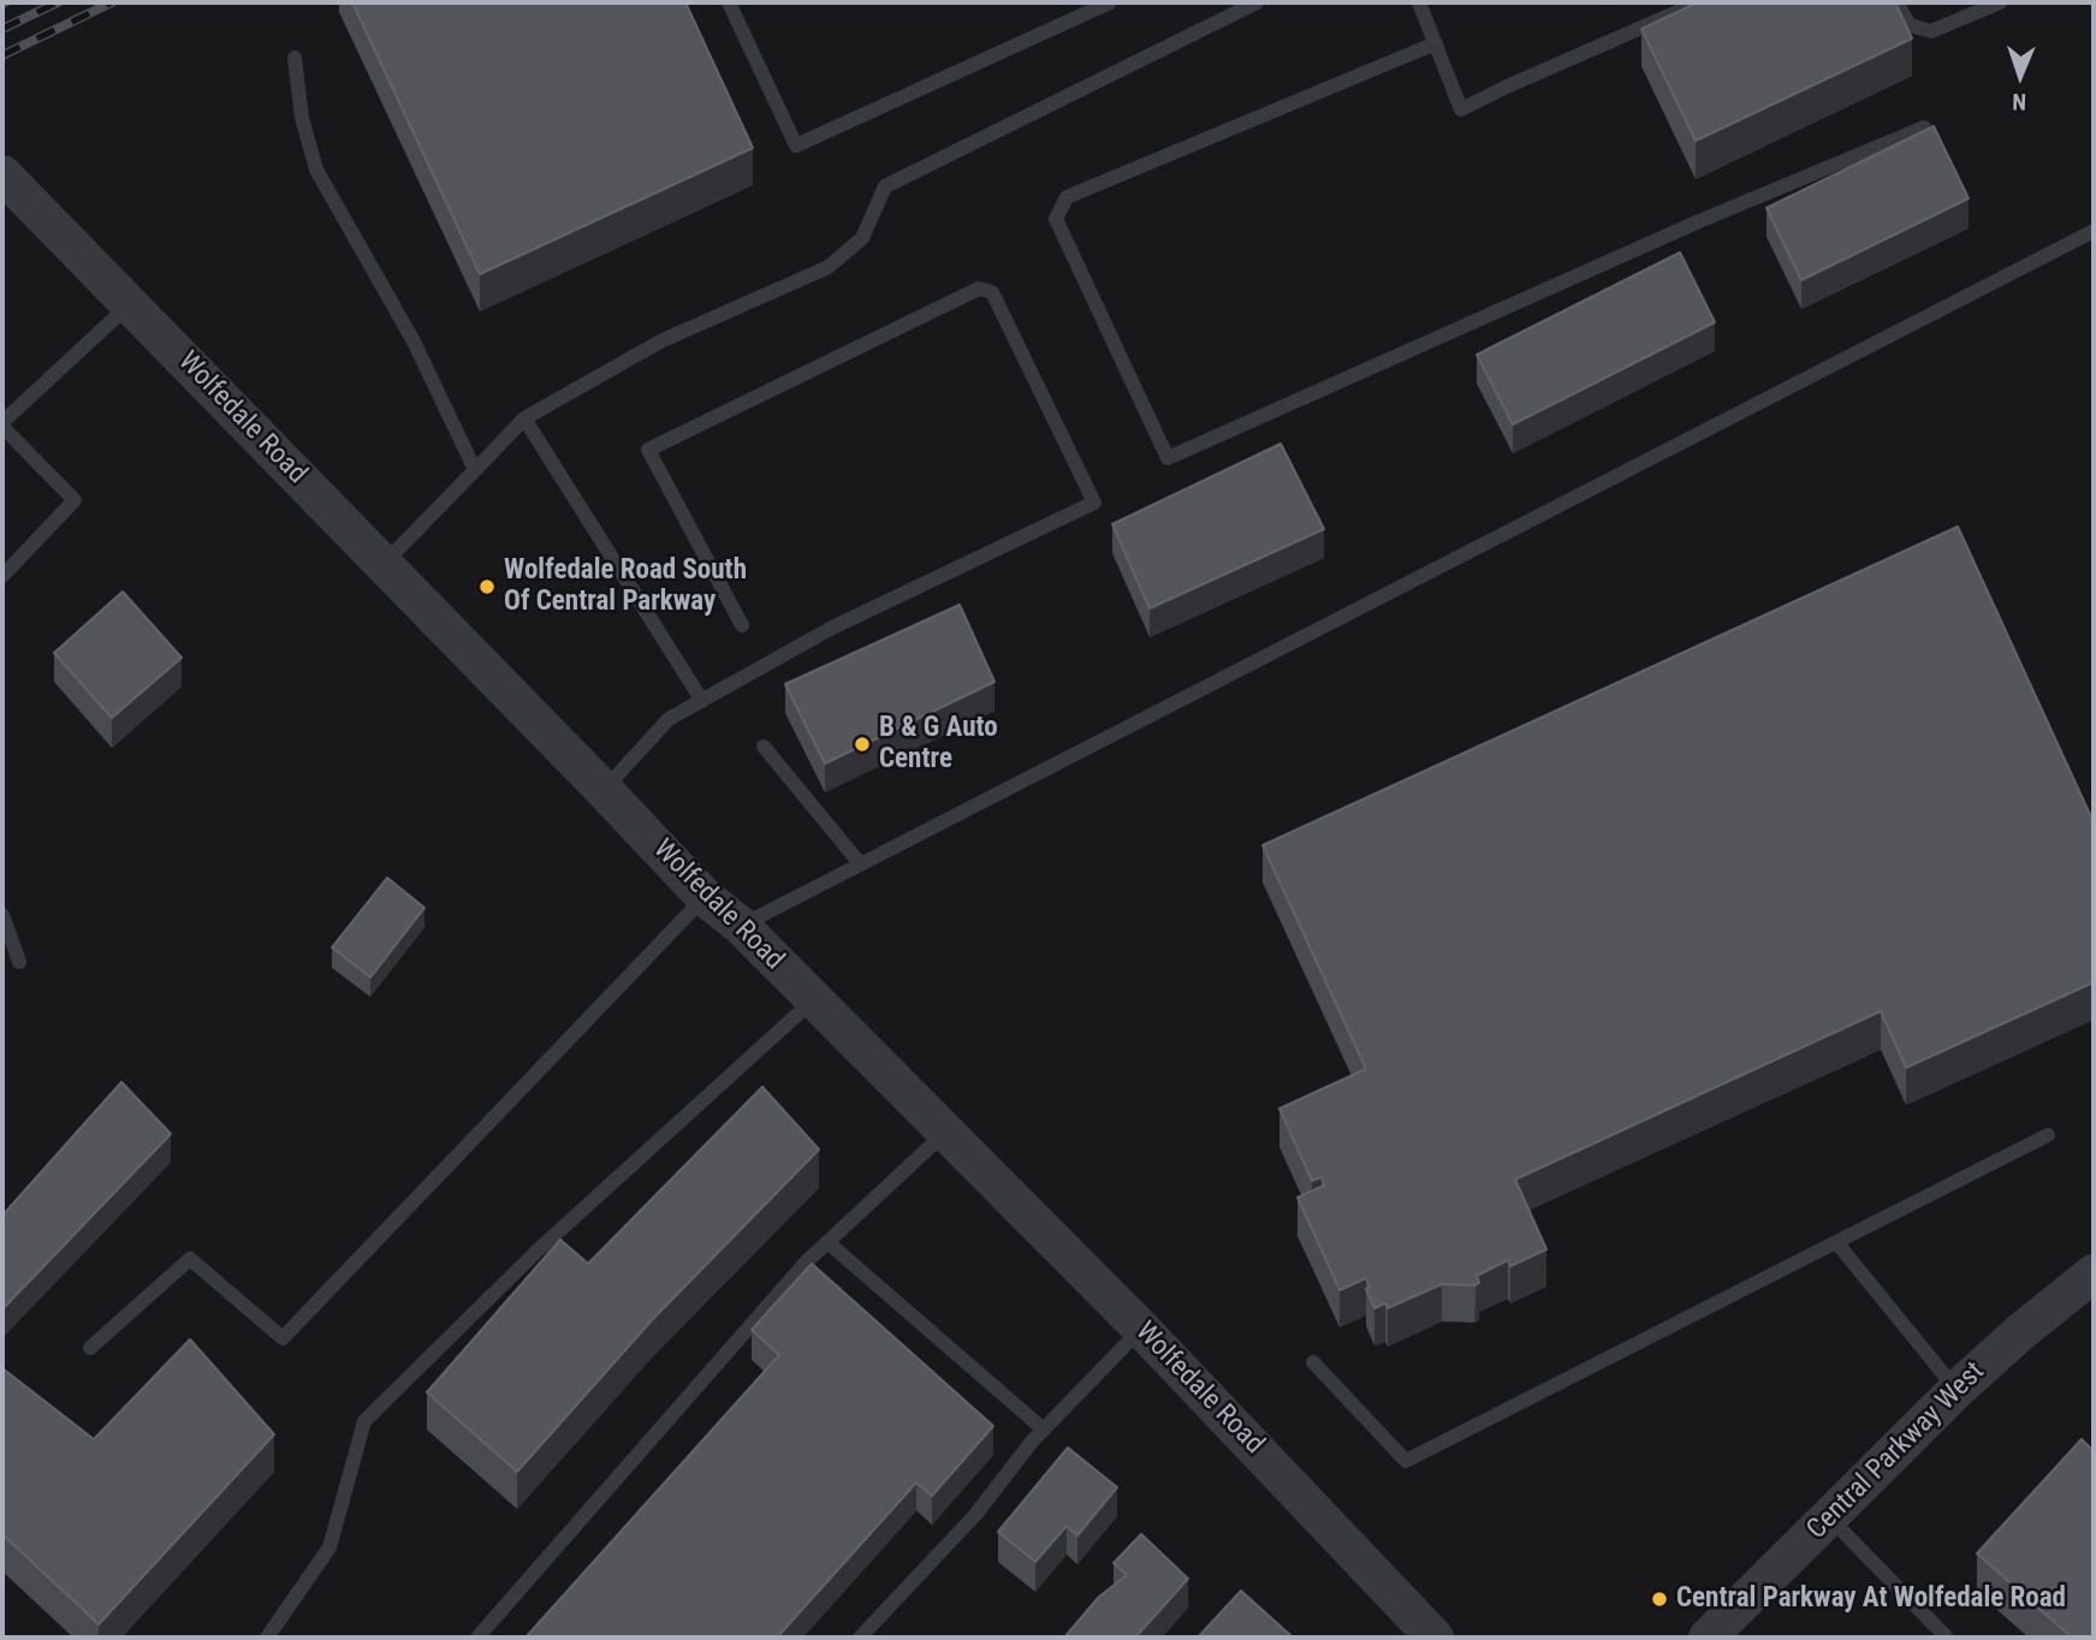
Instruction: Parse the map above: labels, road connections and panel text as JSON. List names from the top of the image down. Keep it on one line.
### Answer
{"streets":{"street":["Wolfedale Road","Central Parkway West"]},"places":["Wolfedale Road South Of Central Parkway","B & G Auto Centre","Central Parkway At Wolfedale Road"],"north":"bottom"}
